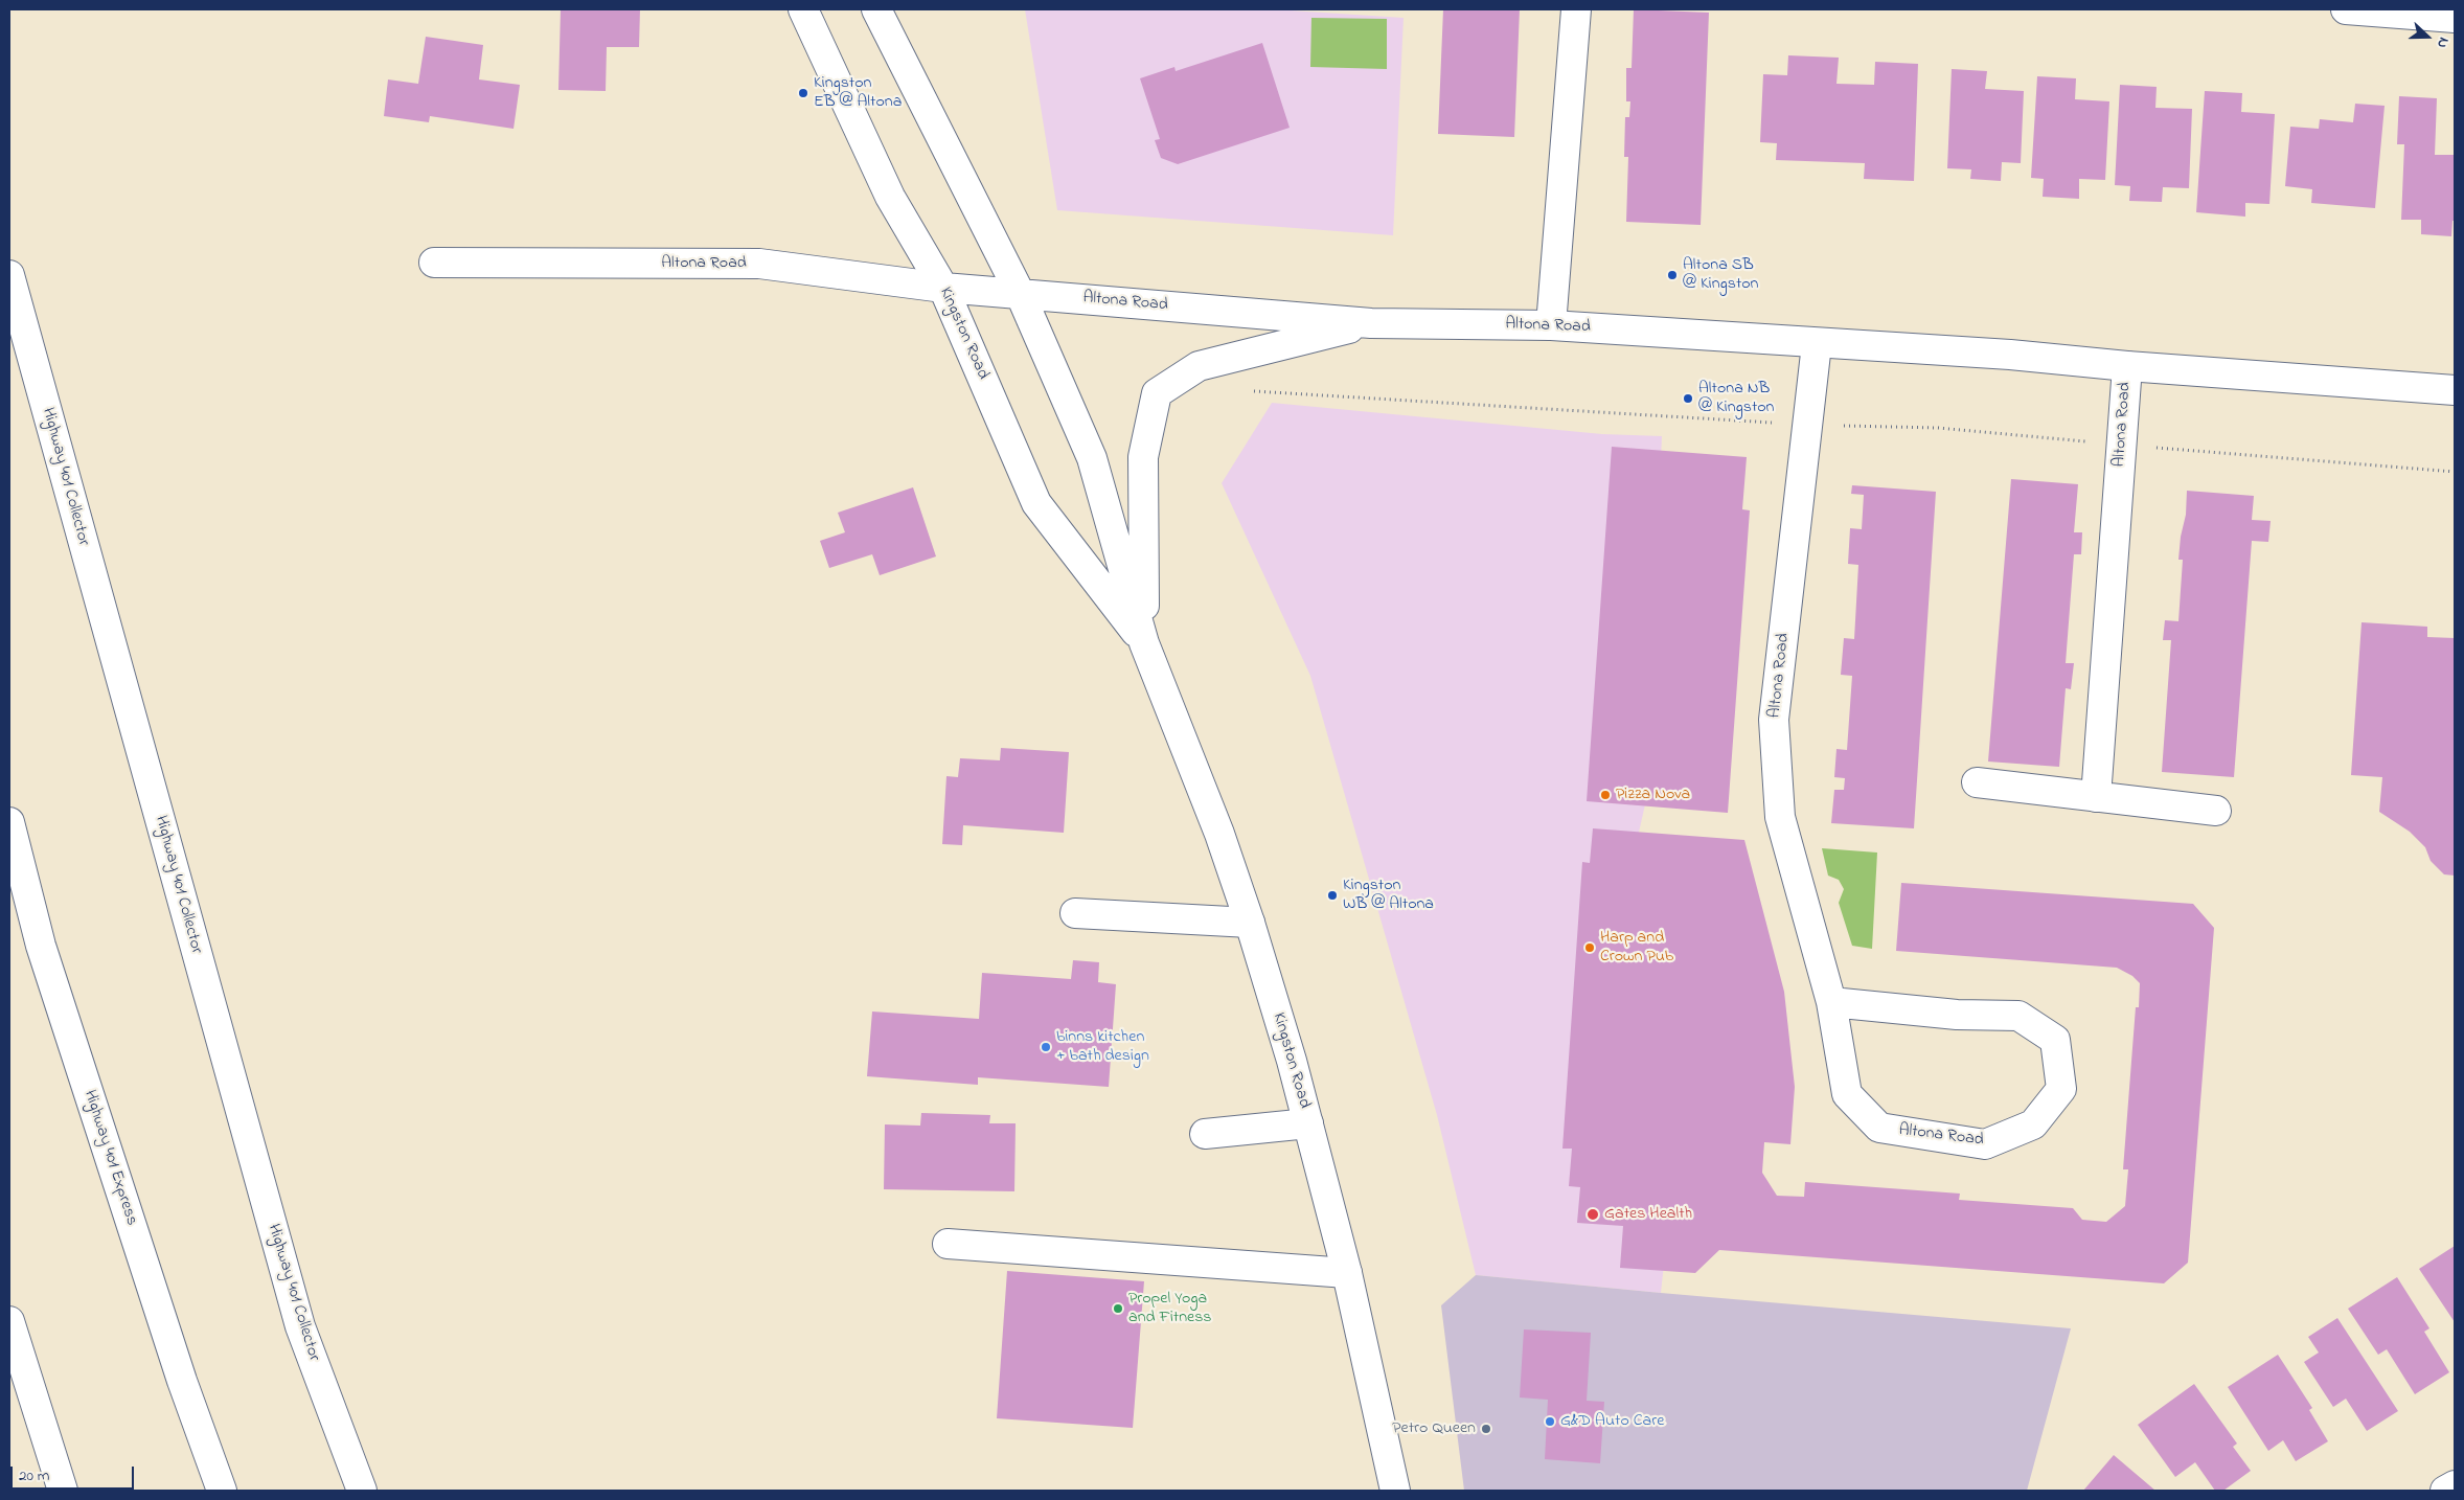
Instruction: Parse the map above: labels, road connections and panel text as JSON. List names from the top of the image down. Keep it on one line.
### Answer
{"streets":{"main road":["Altona Road","Kingston Road","Highway 401 Collector","Highway 401 Express"]},"crossings":[["Altona Road","Kingston Road"]],"places":["Kingston EB @ Altona","Altona SB @ Kingston","Altona NB @ Kingston","Pizza Nova","Kingston WB @ Altona","Harp and Crown Pub","binns kitchen + bath design","Gates Health","Propel Yoga and Fitness","G&D Auto Care","Petro Queen"],"scale_bar":"20 m","north":"right"}
